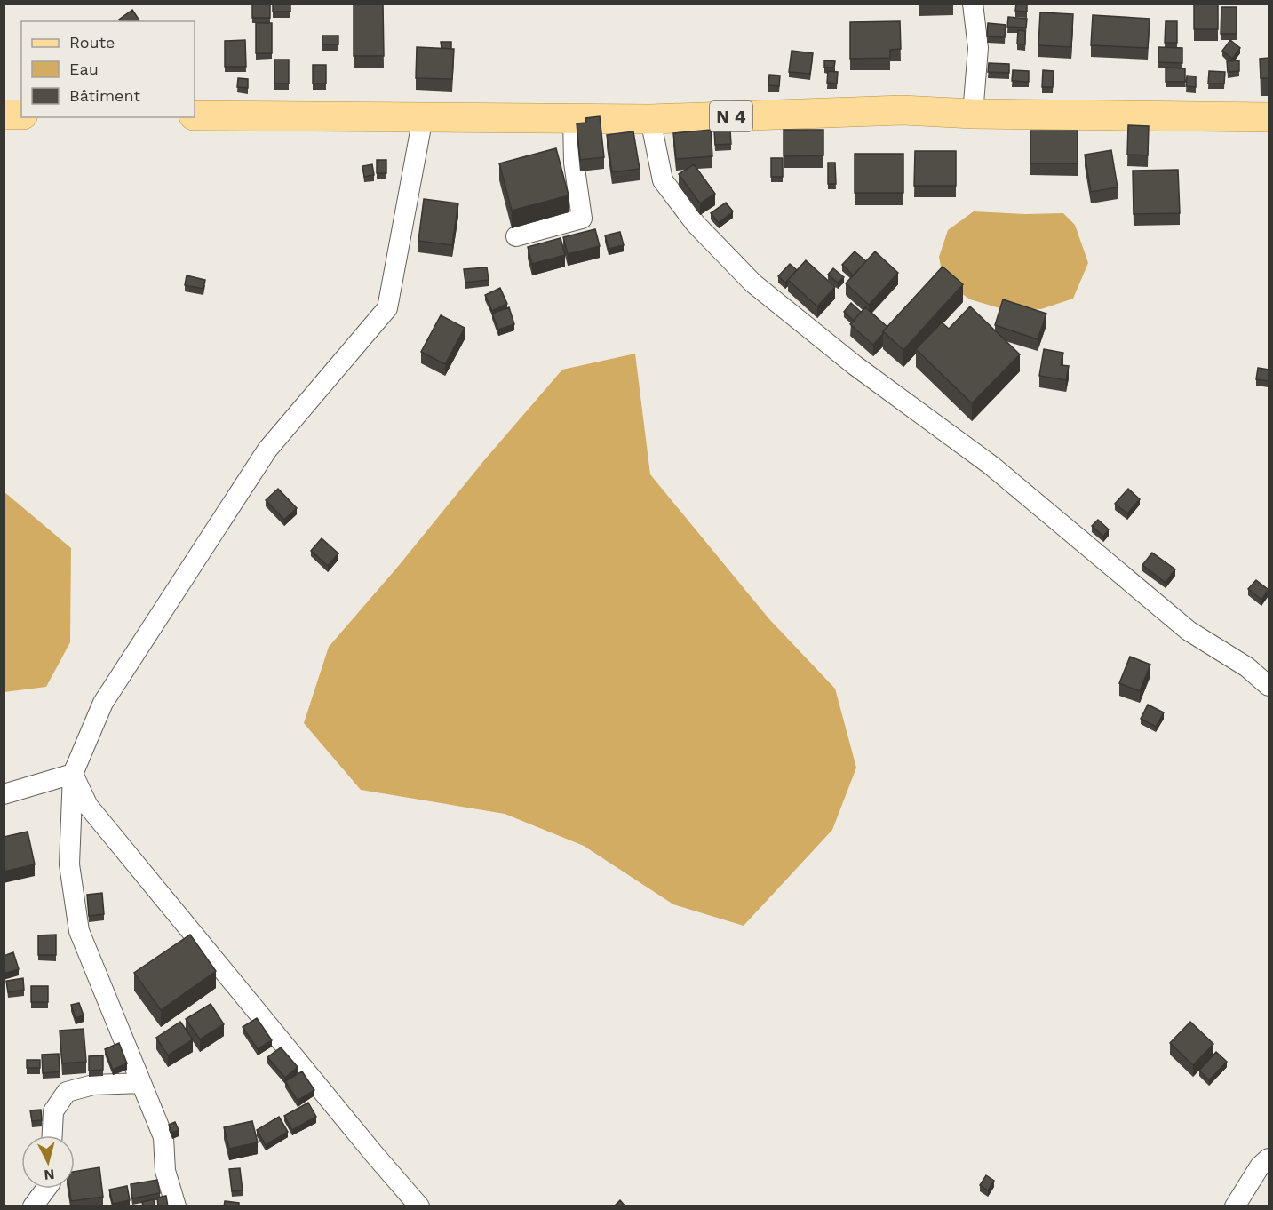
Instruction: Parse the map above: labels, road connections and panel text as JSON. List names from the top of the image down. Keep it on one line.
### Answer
{"streets":{"main road":["N 4"]},"legend":["Route","Eau","Bâtiment"],"north":"bottom"}
